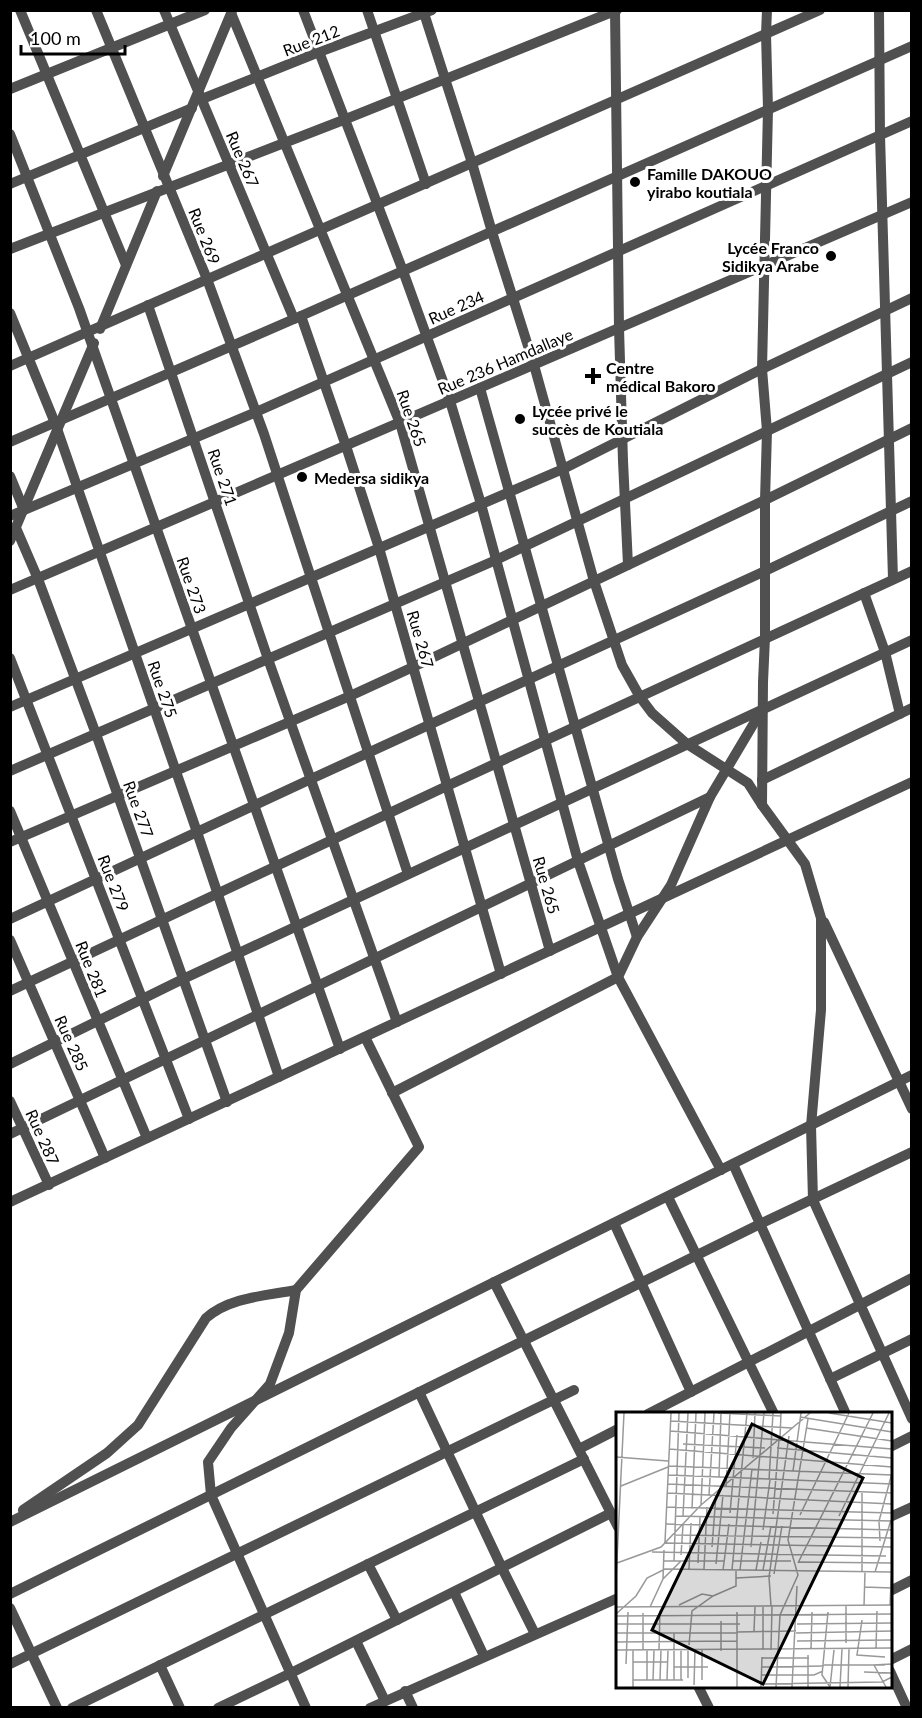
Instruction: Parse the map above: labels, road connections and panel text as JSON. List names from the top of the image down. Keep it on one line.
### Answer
{"streets":{"street":["Rue 212","Rue 267","Rue 269","Rue 234","Rue 236 Hamdallaye","Rue 265","Rue 271","Rue 273","Rue 275","Rue 277","Rue 279","Rue 281","Rue 285","Rue 287"]},"crossings":[["Rue 212","Rue 267"],["Rue 212","Rue 265"],["Rue 267","Rue 234"],["Rue 267","Rue 236 Hamdallaye"],["Rue 269","Rue 234"],["Rue 269","Rue 236 Hamdallaye"],["Rue 234","Rue 265"],["Rue 234","Rue 271"],["Rue 234","Rue 273"],["Rue 234","Rue 275"],["Rue 236 Hamdallaye","Rue 265"],["Rue 236 Hamdallaye","Rue 271"],["Rue 236 Hamdallaye","Rue 273"],["Rue 236 Hamdallaye","Rue 275"],["Rue 236 Hamdallaye","Rue 277"]],"places":{"other":["Famille DAKOUO yirabo koutiala","Lycée Franco Sidikya Arabe","Lycée privé le succès de Koutiala","Medersa sidikya"],"health":["Centre médical Bakoro"]},"scale_bar":"100 m"}
